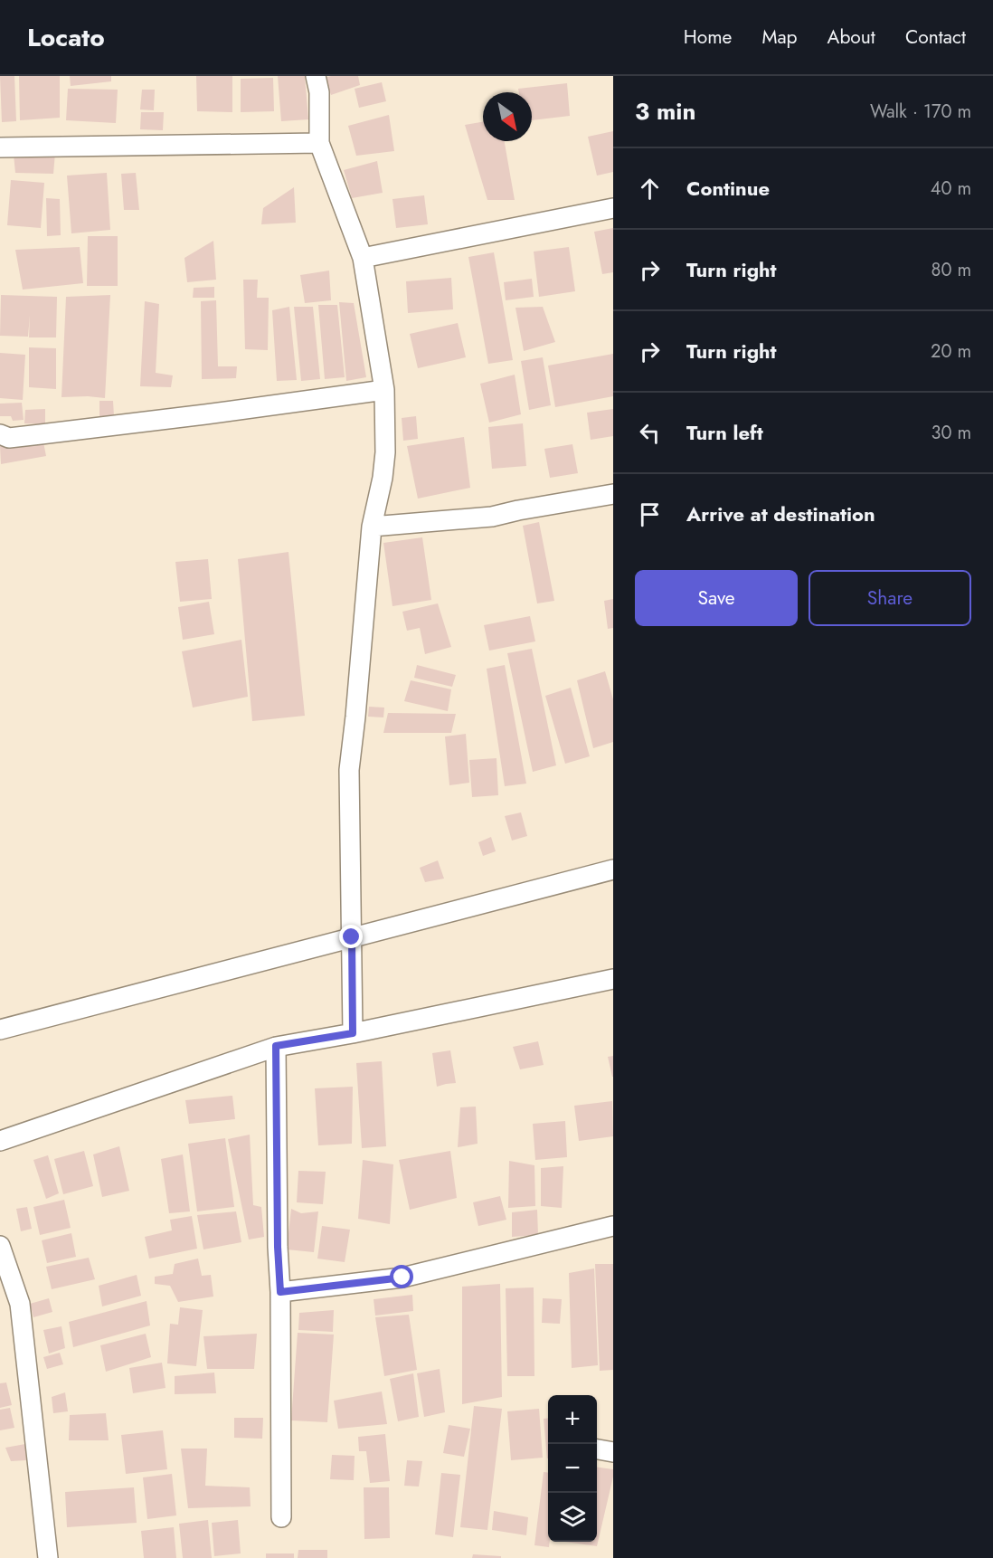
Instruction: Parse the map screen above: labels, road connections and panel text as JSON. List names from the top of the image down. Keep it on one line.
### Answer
{"north":"bottom right","page":{"header":"Locato","nav":["Home","Map","About","Contact"],"heading":["3 min","Walk · 170 m"],"list":[["Continue","40 m"],["Turn right","80 m"],["Turn right","20 m"],["Turn left","30 m"],"Arrive at destination"],"buttons":["Save","Share"],"map_buttons":["+","−"]}}
